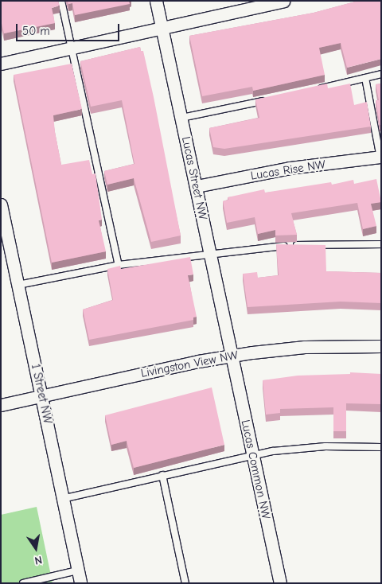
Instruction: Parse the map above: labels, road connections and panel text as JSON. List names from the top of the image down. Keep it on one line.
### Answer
{"streets":{"street":["Lucas Rise NW","Lucas Street NW","Livingston View NW","1 Street NW","Lucas Common NW"]},"crossings":[["Lucas Rise NW","Lucas Street NW"],["Lucas Street NW","Livingston View NW"],["Lucas Street NW","Lucas Common NW"],["Livingston View NW","1 Street NW"],["Livingston View NW","Lucas Common NW"]],"scale_bar":"50 m","north":"bottom"}
